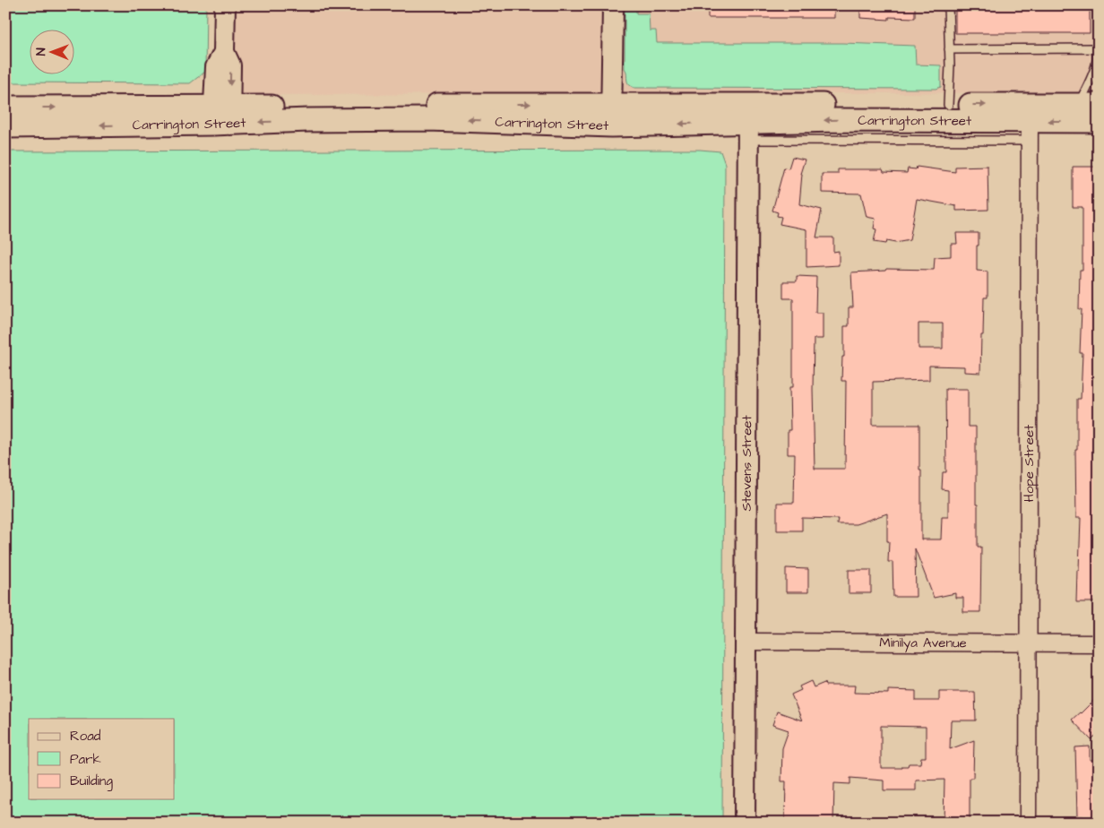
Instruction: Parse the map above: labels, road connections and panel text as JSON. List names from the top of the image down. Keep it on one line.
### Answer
{"streets":{"main road":["Carrington Street"],"street":["Stevens Street","Hope Street","Minilya Avenue"]},"crossings":[["Carrington Street","Stevens Street"],["Carrington Street","Hope Street"],["Stevens Street","Minilya Avenue"],["Hope Street","Minilya Avenue"]],"legend":["Road","Park","Building"],"north":"left"}
